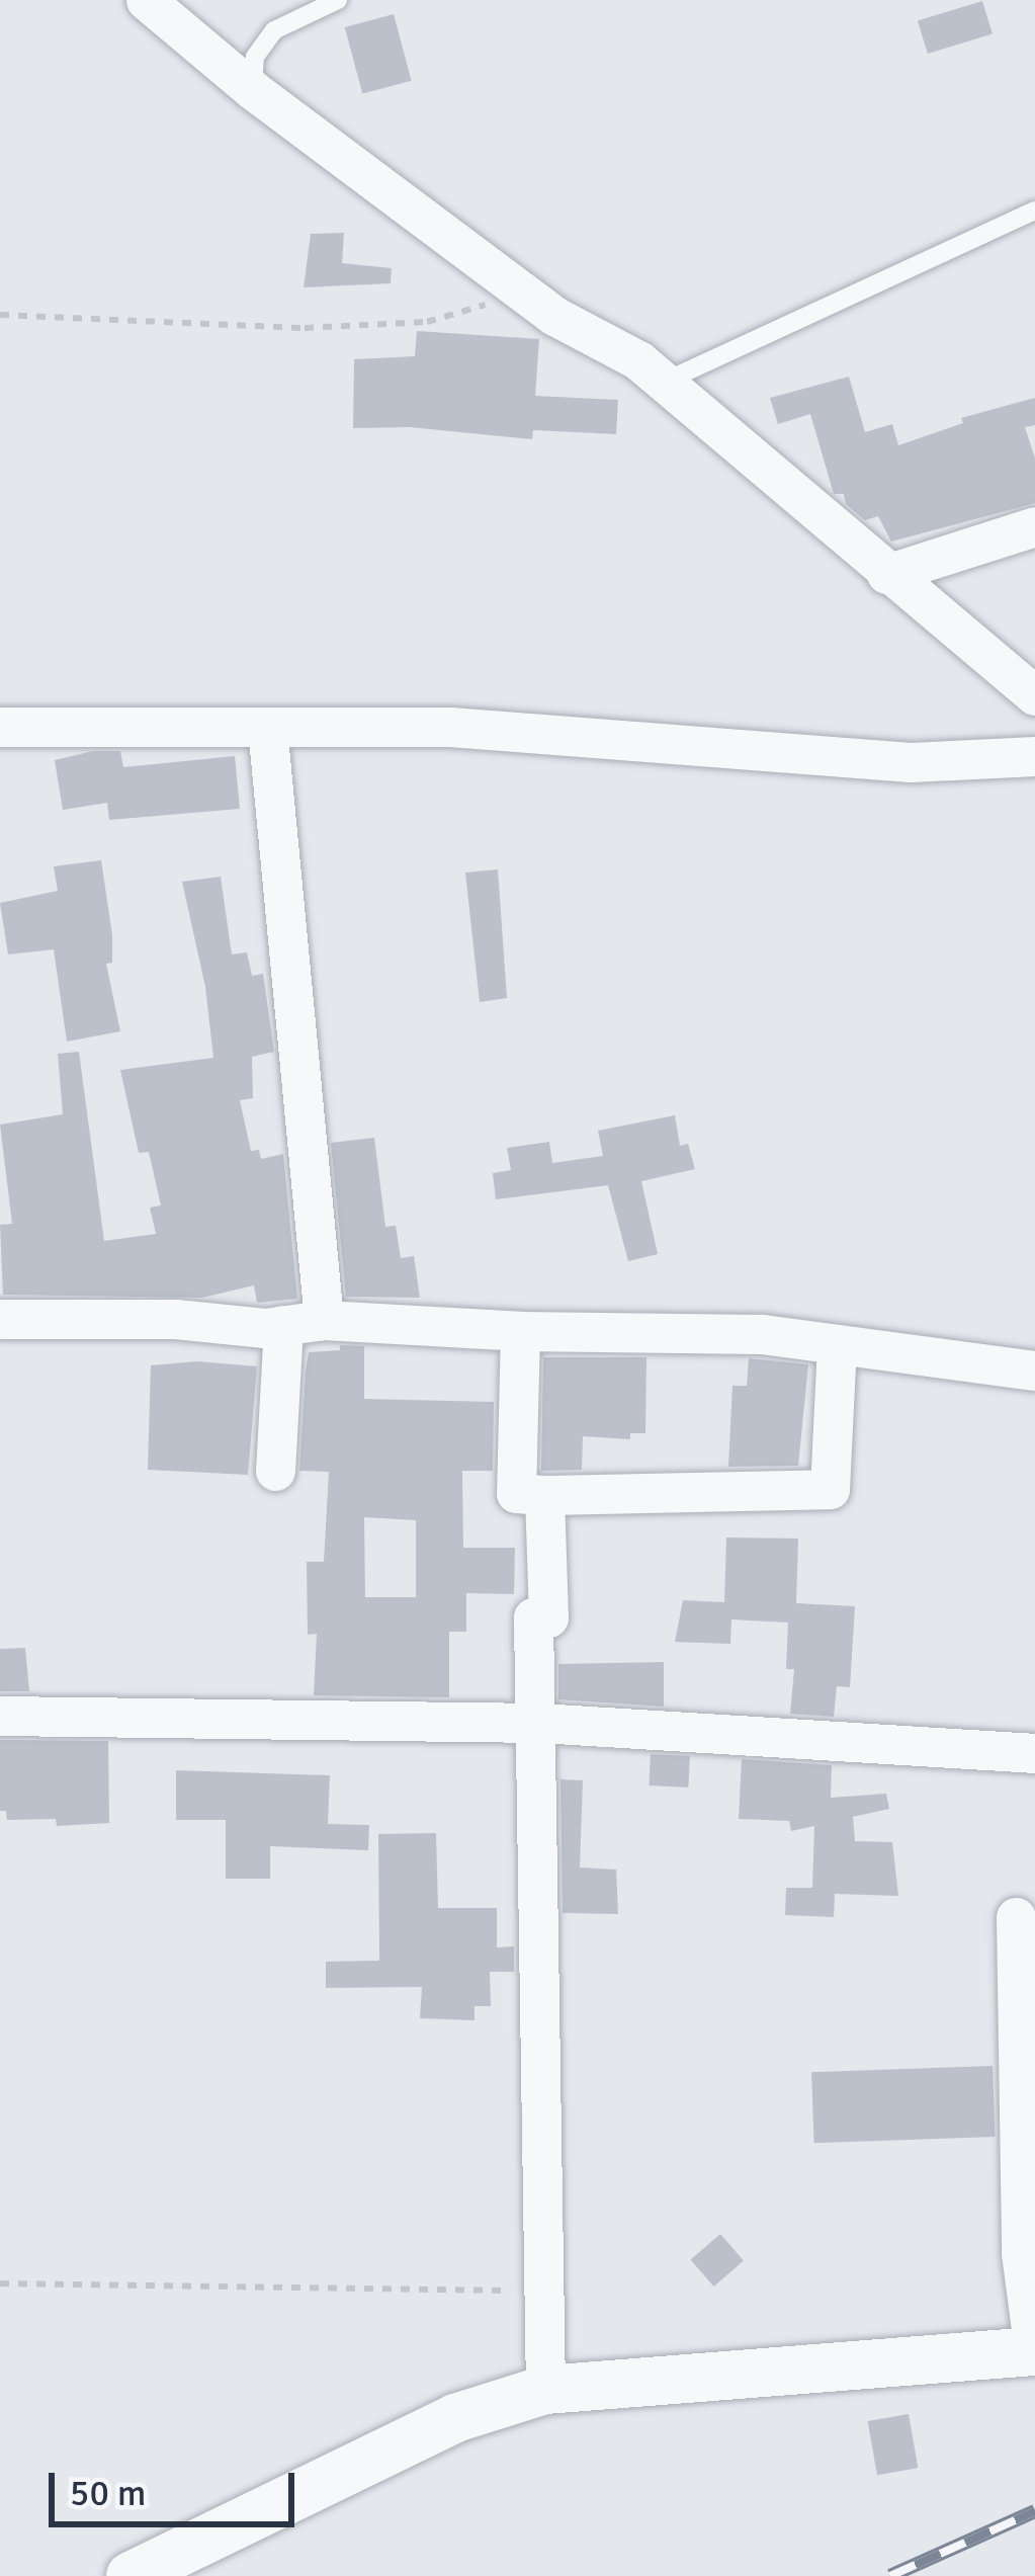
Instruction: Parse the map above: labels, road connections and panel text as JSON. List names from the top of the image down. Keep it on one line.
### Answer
{"scale_bar":"50 m"}
